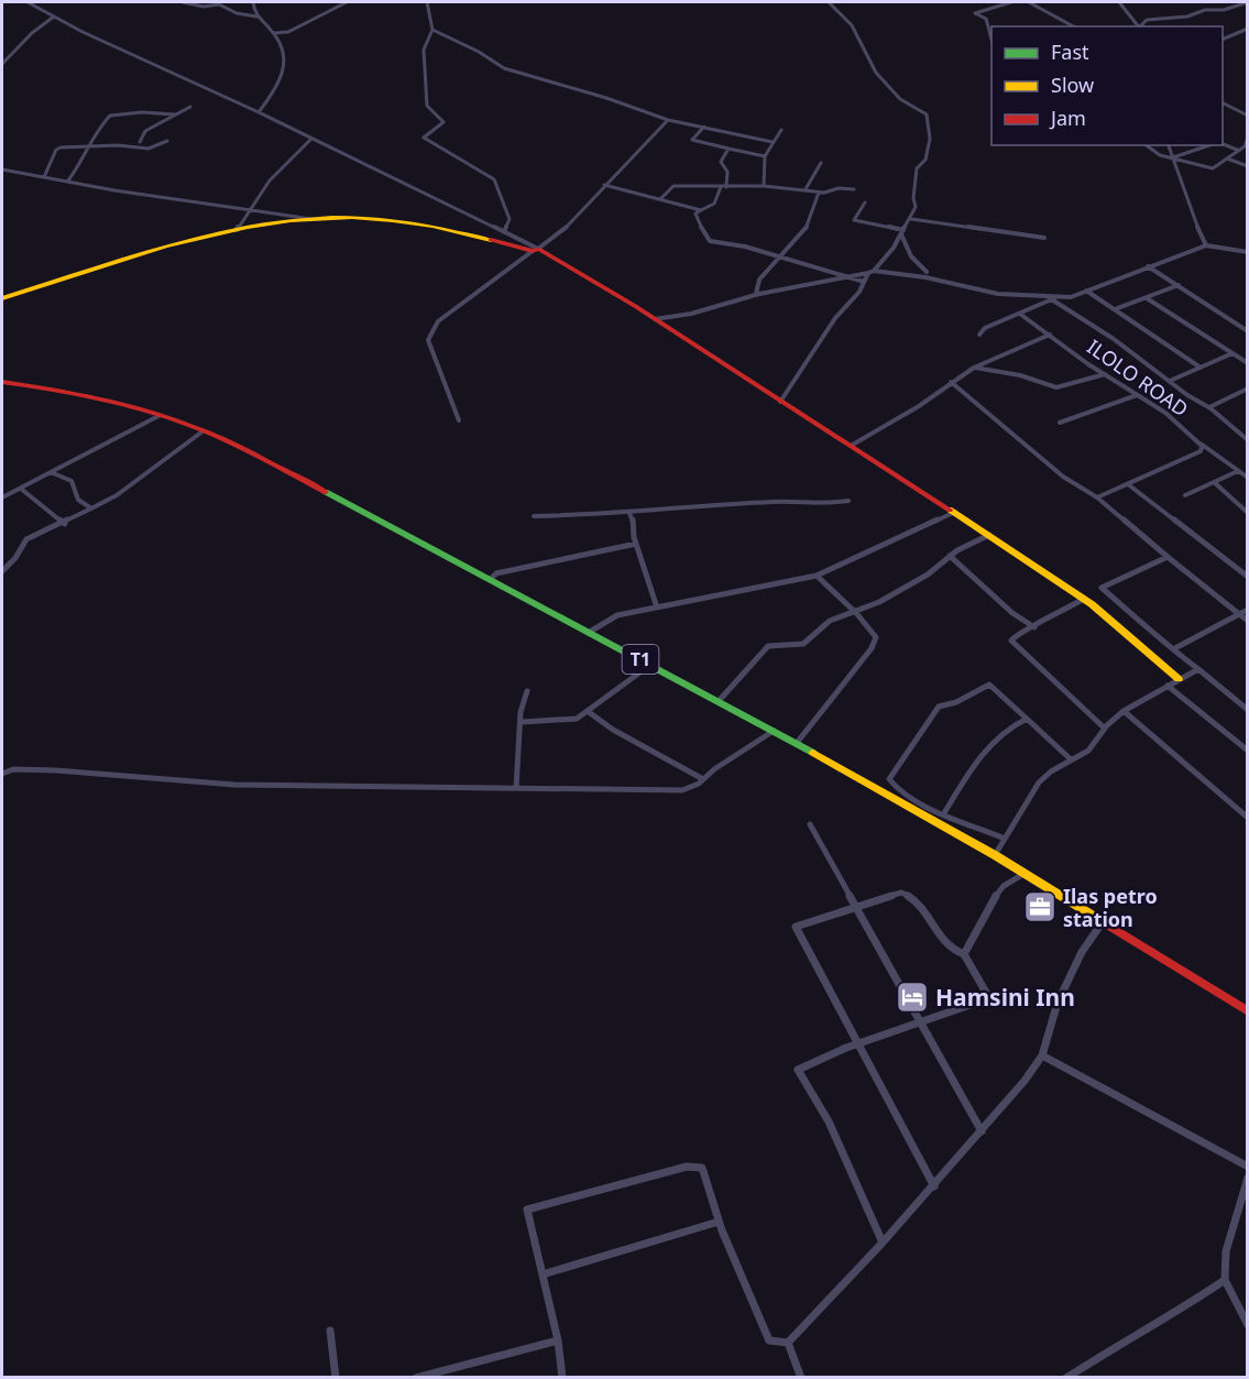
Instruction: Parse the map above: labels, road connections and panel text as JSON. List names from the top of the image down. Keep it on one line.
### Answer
{"streets":{"main road":["T1"],"street":["ILOLO ROAD"]},"places":{"office":["Ilas petro station"],"hotel":["Hamsini Inn"]},"legend":["Fast","Slow","Jam"]}
